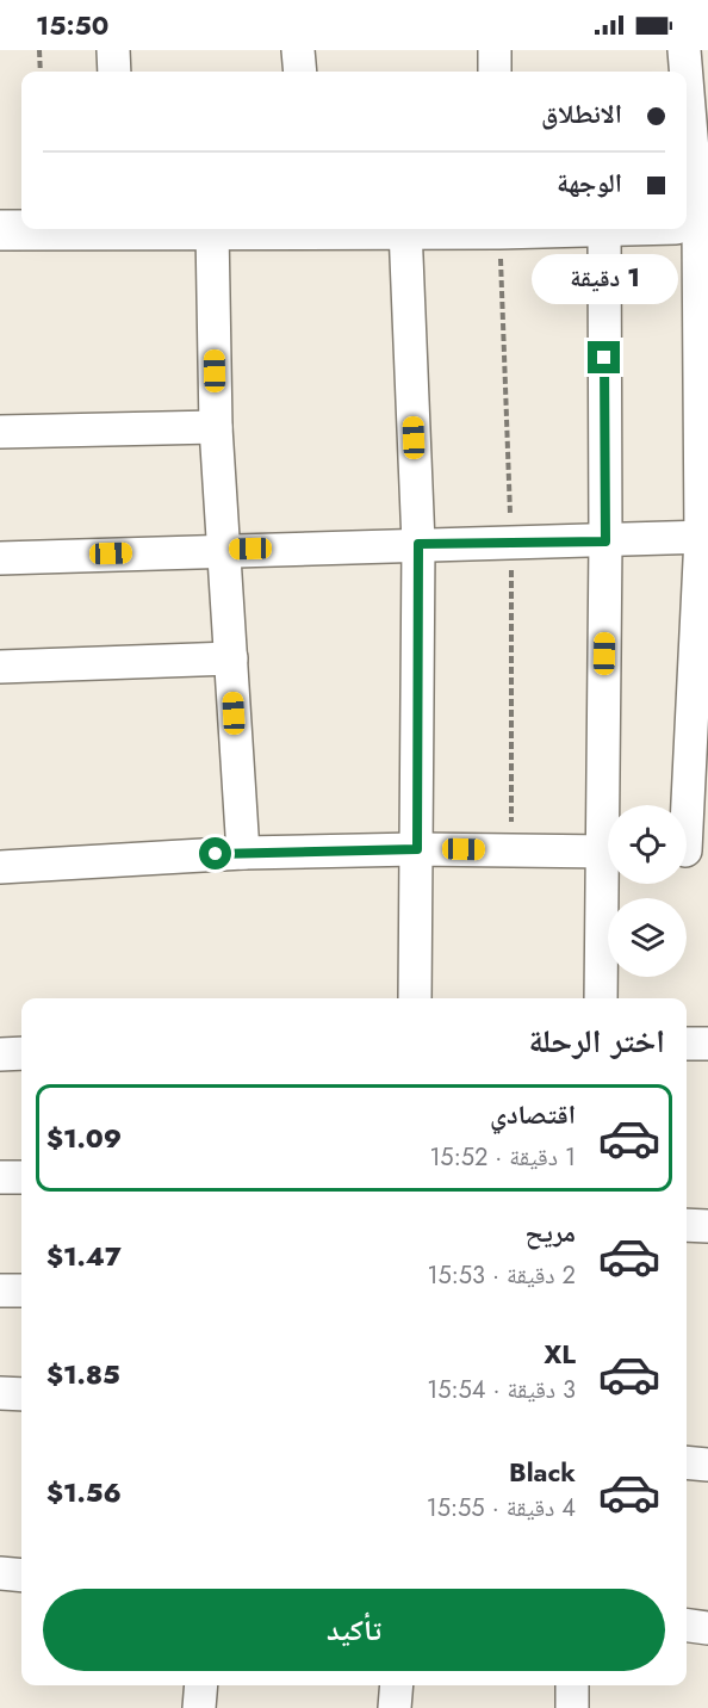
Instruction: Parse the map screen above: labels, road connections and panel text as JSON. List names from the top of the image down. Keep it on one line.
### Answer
{"page":{"status":"15:50","banner":["الانطلاق","الوجهة"],"bubble":"1 دقيقة","heading":"اختر الرحلة","list":[{"name":"اقتصادي","note":"1 دقيقة · 15:52","value":"$1.09"},{"name":"مريح","note":"2 دقيقة · 15:53","value":"$1.47"},{"name":"XL","note":"3 دقيقة · 15:54","value":"$1.85"},{"name":"Black","note":"4 دقيقة · 15:55","value":"$1.56"}],"buttons":"تأكيد"}}
